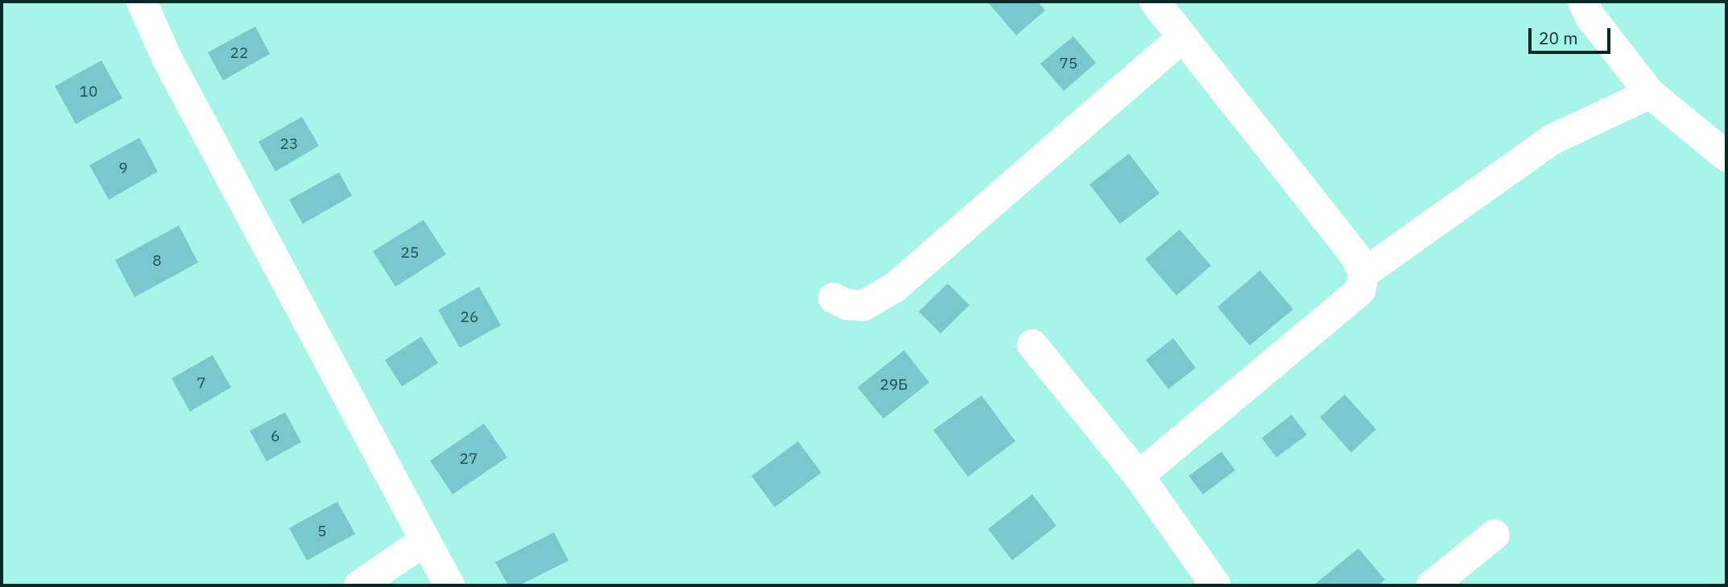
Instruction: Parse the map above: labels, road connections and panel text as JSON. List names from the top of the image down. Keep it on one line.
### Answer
{"house_numbers":["22","75","10","23","9","25","8","26","7","29Б","6","27","5"],"scale_bar":"20 m"}
